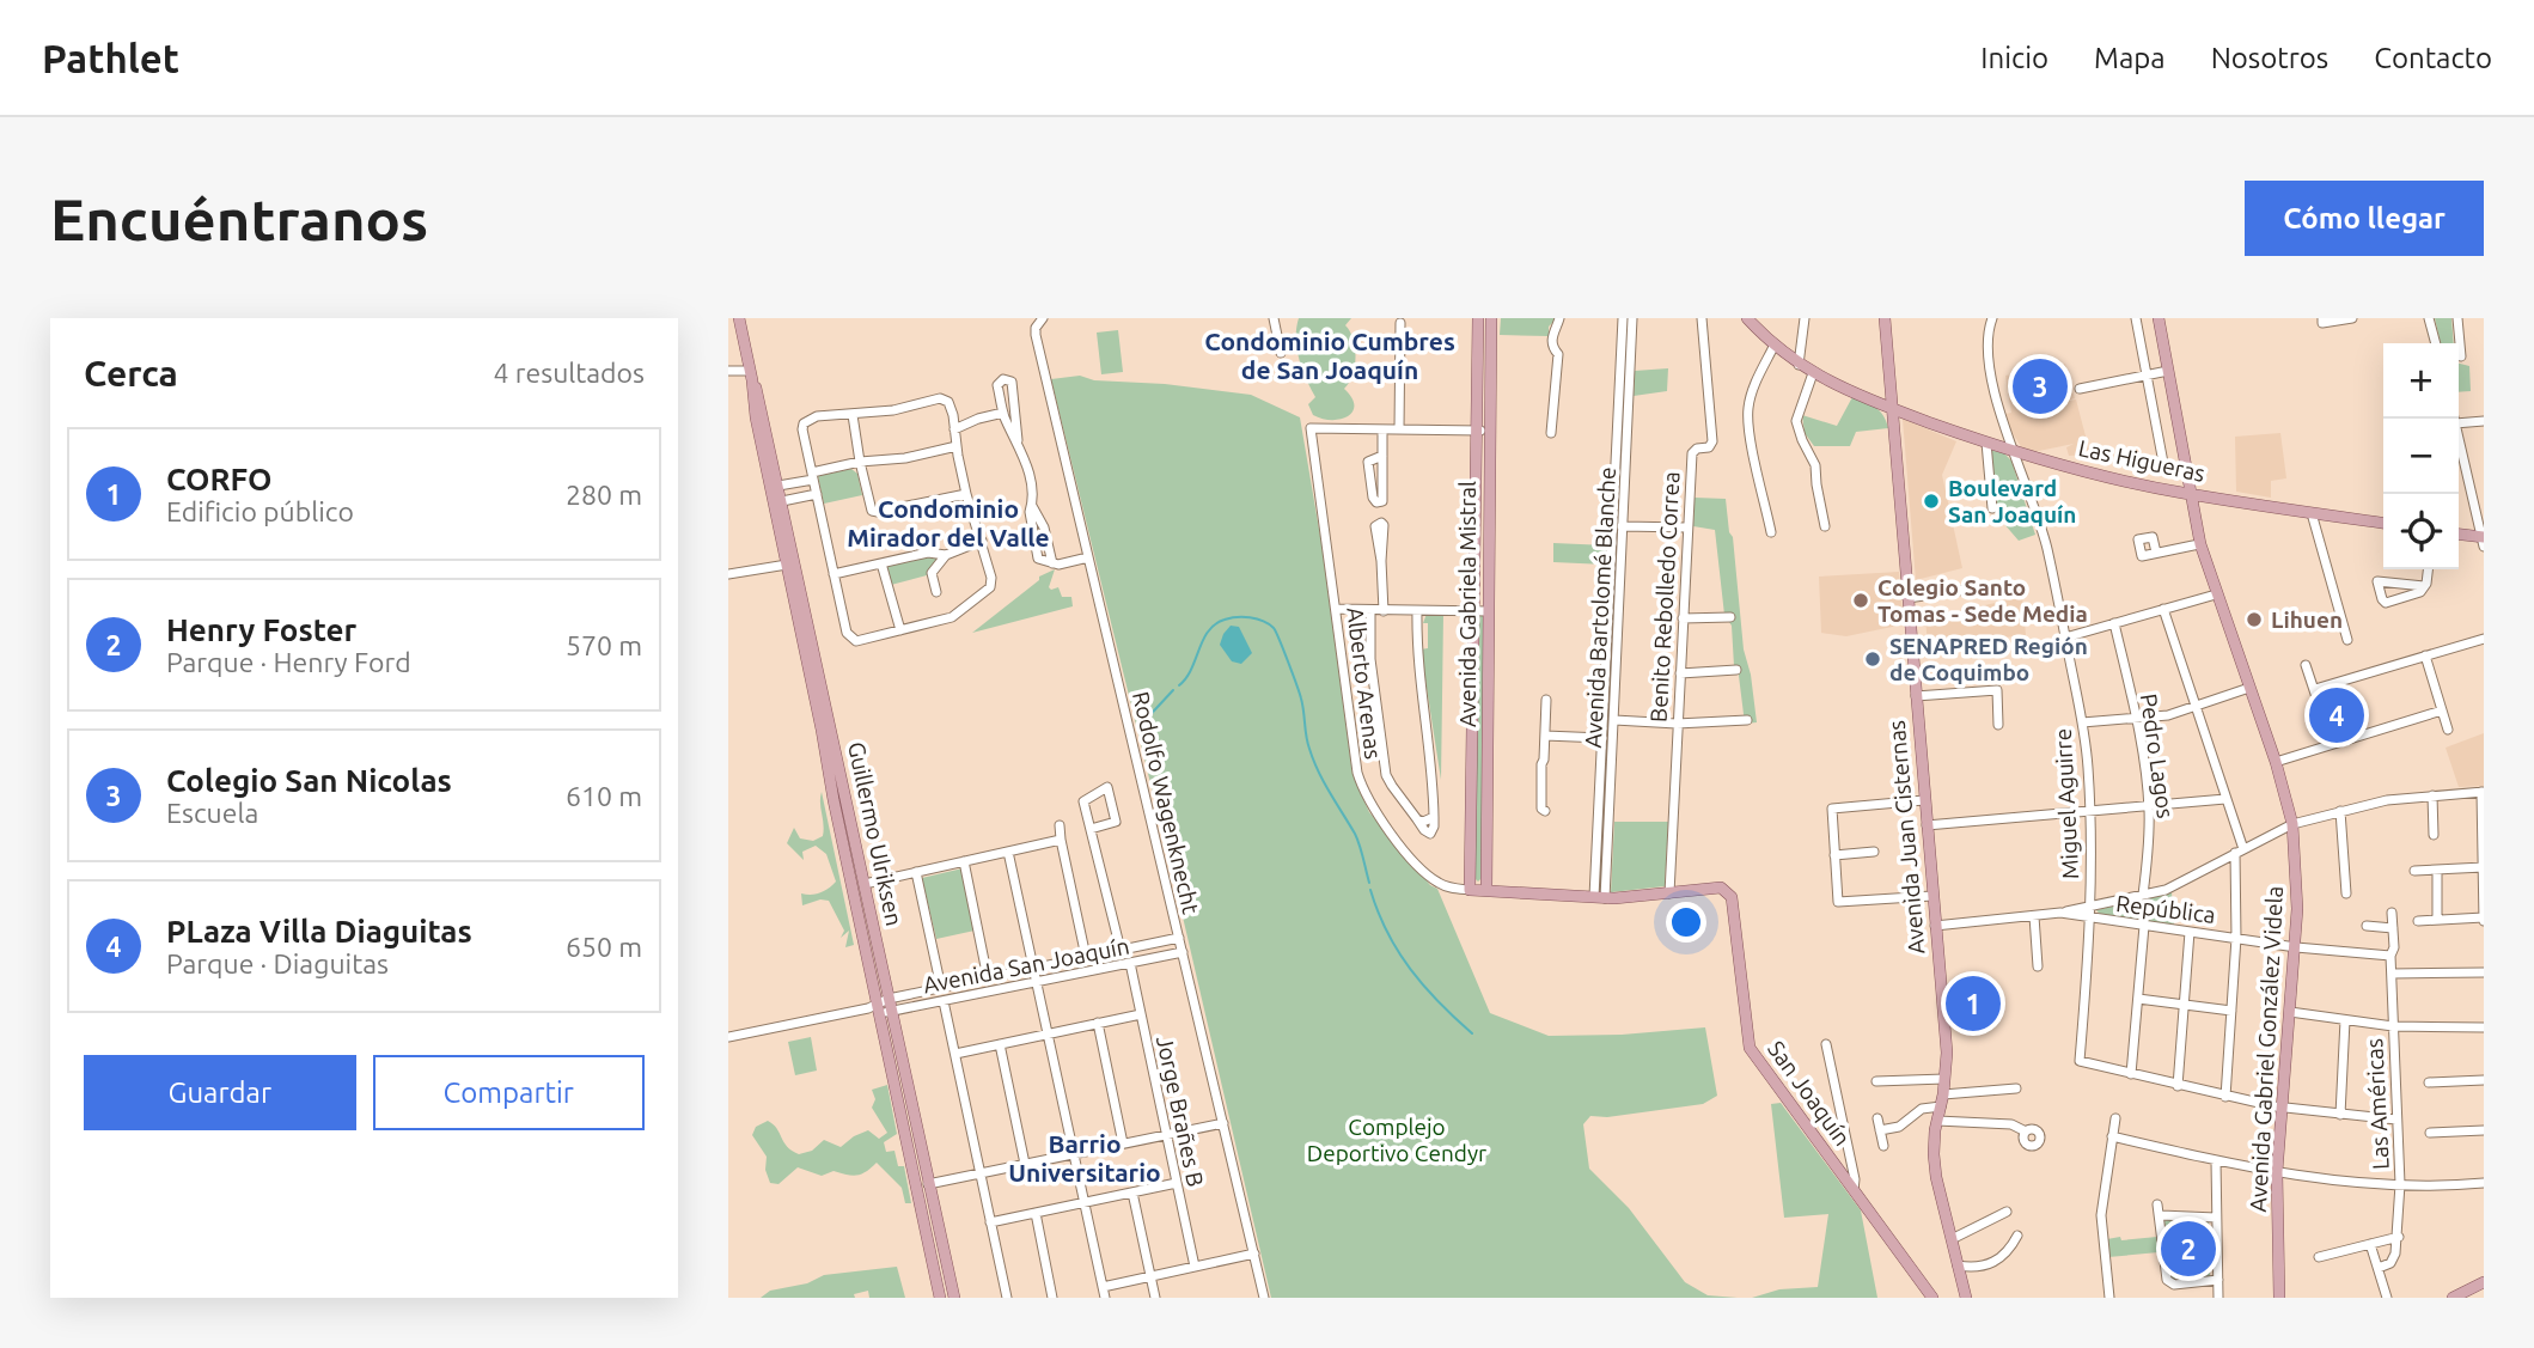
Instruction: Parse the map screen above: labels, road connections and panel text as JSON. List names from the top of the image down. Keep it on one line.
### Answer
{"streets":{"main road":["Las Higueras","Avenida Gabriela Mistral","Guillermo Ulriksen","Avenida Juan Cisternas","Avenida Gabriel González Videla","San Joaquín"],"street":["Benito Rebolledo Correa","Avenida Bartolomé Blanche","Alberto Arenas","Pedro Lagos","Rodolfo Wagenknecht","Miguel Aguirre","República","Avenida San Joaquín","Las Américas","Jorge Brañes B"]},"crossings":[["Las Higueras","Miguel Aguirre"],["Las Higueras","Avenida Juan Cisternas"],["Las Higueras","Avenida Gabriel González Videla"],["Benito Rebolledo Correa","San Joaquín"],["Avenida Gabriela Mistral","Alberto Arenas"],["Avenida Gabriela Mistral","San Joaquín"],["Avenida Bartolomé Blanche","San Joaquín"],["Alberto Arenas","San Joaquín"],["Rodolfo Wagenknecht","Avenida San Joaquín"],["Miguel Aguirre","República"],["Guillermo Ulriksen","Avenida San Joaquín"],["Avenida Juan Cisternas","República"],["República","Avenida Gabriel González Videla"],["República","Las Américas"],["Avenida San Joaquín","Jorge Brañes B"]],"districts":["Condominio Cumbres de San Joaquín","Condominio Mirador del Valle","Barrio Universitario"],"parks":["Complejo Deportivo Cendyr"],"places":["Boulevard San Joaquín","Colegio Santo Tomas - Sede Media","Lihuen","SENAPRED Región de Coquimbo"],"page":{"header":"Pathlet","nav":["Inicio","Mapa","Nosotros","Contacto"],"buttons":["Cómo llegar",["Guardar","Compartir"]],"title":"Encuéntranos","heading":["Cerca","4 resultados"],"map_buttons":["+","−"],"pins":["3","4","1","2"],"list":[{"mark":"1","name":"CORFO","note":"Edificio público","value":"280 m"},{"mark":"2","name":"Henry Foster","note":"Parque · Henry Ford","value":"570 m"},{"mark":"3","name":"Colegio San Nicolas","note":"Escuela","value":"610 m"},{"mark":"4","name":"PLaza Villa Diaguitas","note":"Parque · Diaguitas","value":"650 m"}]}}
